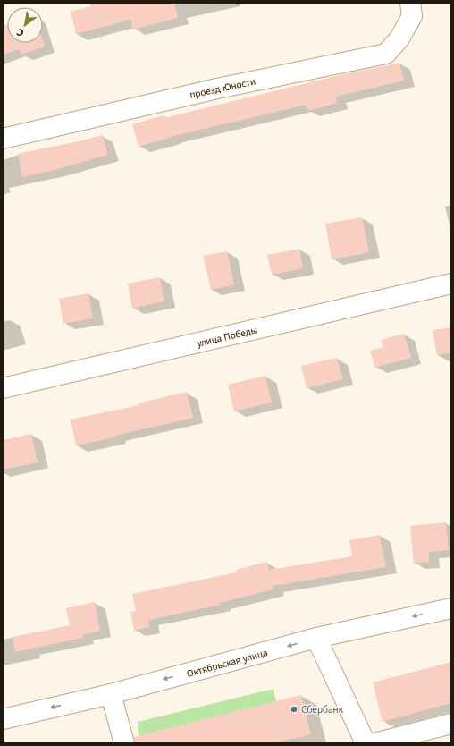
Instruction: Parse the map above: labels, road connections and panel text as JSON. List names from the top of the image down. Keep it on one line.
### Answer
{"streets":{"street":["проезд Юности","улица Победы","Октябрьская улица"]},"one_way":["Октябрьская улица"],"places":["Сбербанк"],"north":"bottom left"}
